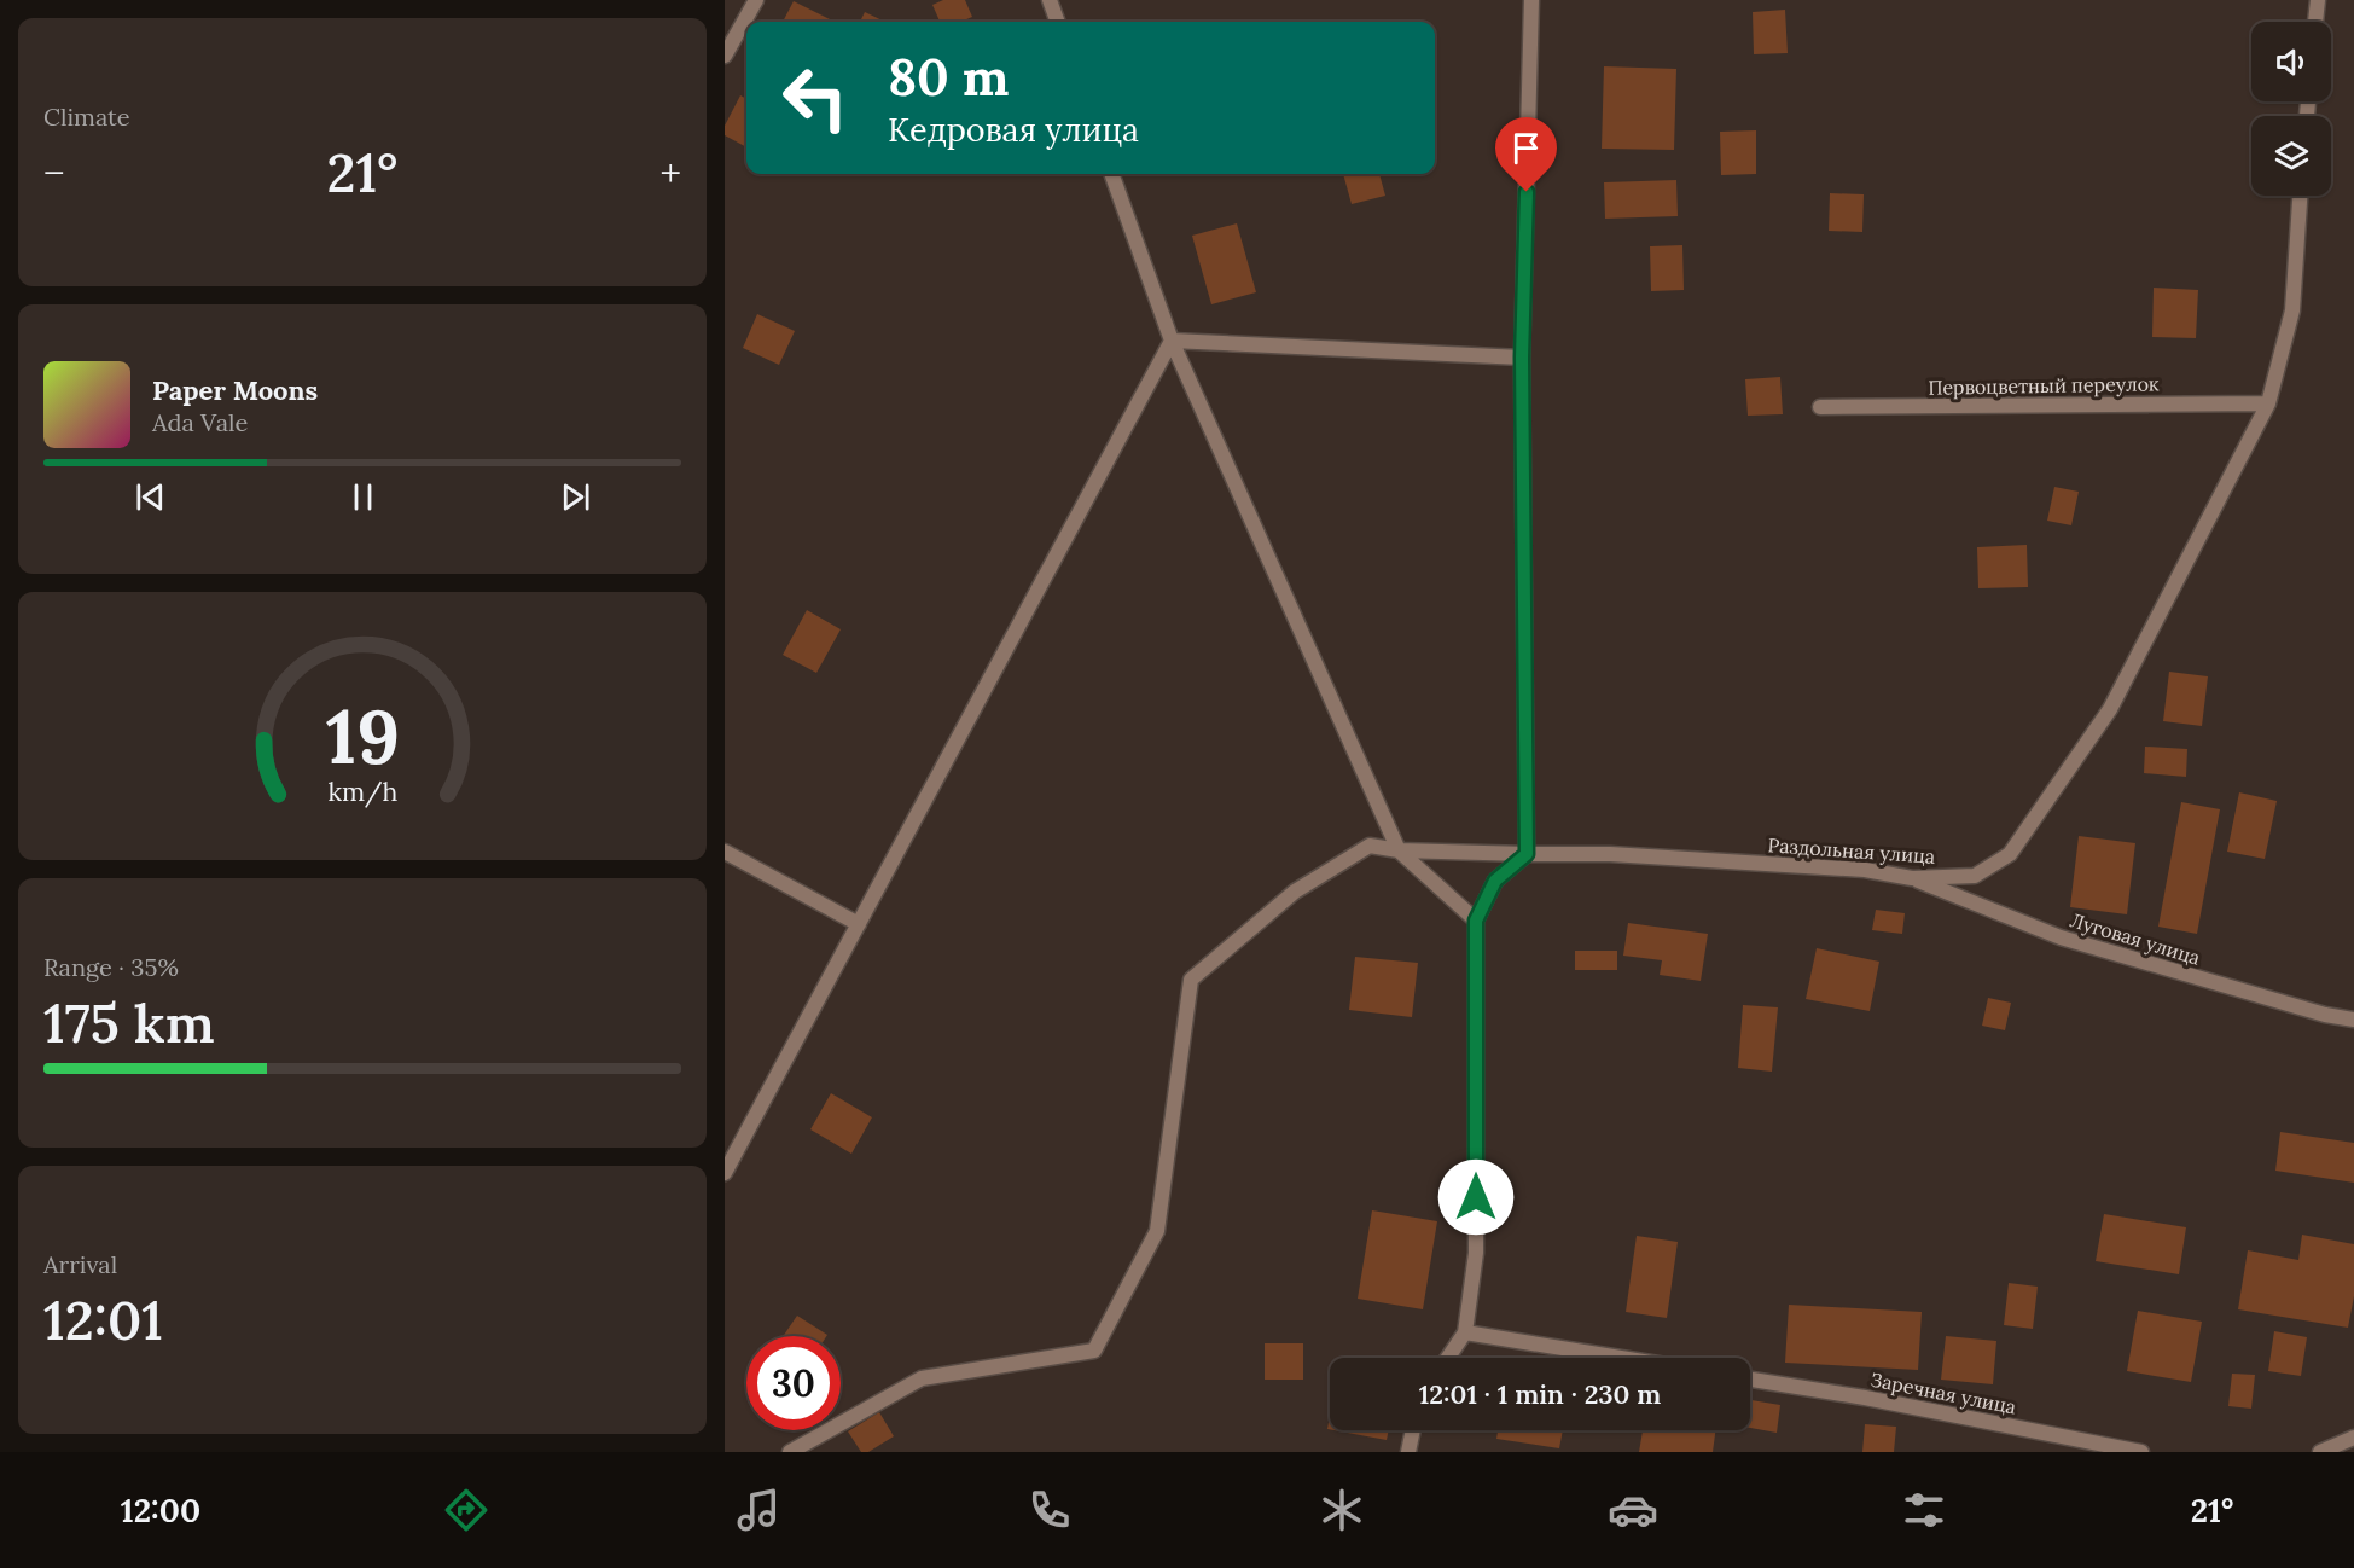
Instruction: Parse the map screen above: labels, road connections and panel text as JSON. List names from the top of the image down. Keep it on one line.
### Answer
{"streets":{"street":["Первоцветный переулок","Раздольная улица","Луговая улица","Заречная улица"]},"crossings":[["Первоцветный переулок","Раздольная улица"],["Раздольная улица","Луговая улица"]],"page":{"tile":["Climate",["Range · 35%","175 km"],["Arrival","12:01"]],"turn":["80 m","Кедровая улица"],"heat":["−","21°","+"],"song":["Paper Moons","Ada Vale"],"limit":"30","trip":"12:01 · 1 min · 230 m","tabs":["12:00","21°"],"gauge":["19","km/h"]}}
